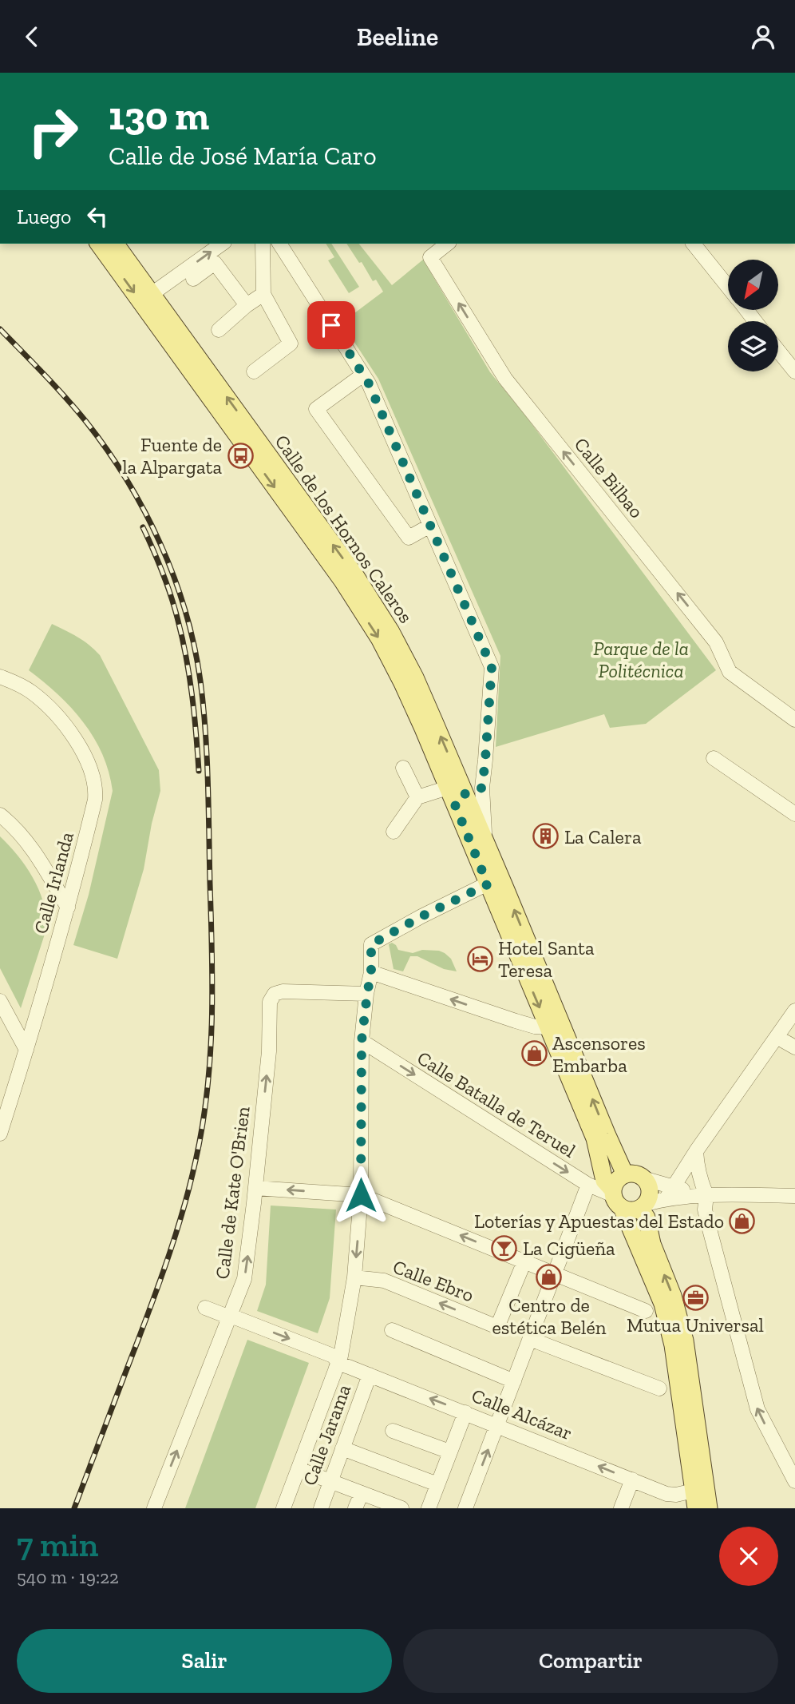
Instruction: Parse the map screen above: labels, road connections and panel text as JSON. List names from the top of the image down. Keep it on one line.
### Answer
{"streets":{"main road":["Calle de los Hornos Caleros"],"street":["Calle Bilbao","Calle Irlanda","Calle Batalla de Teruel","Calle de Kate O'Brien","Calle Ebro","Calle Alcázar","Calle Jarama"]},"crossings":[["Calle de los Hornos Caleros","Calle Batalla de Teruel"],["Calle de los Hornos Caleros","Calle Alcázar"],["Calle de Kate O'Brien","Calle Alcázar"],["Calle Alcázar","Calle Jarama"]],"parks":["Parque de la Politécnica"],"places":{"bus stop":["Fuente de la Alpargata"],"building":["La Calera"],"hotel":["Hotel Santa Teresa"],"shop":["Ascensores Embarba","Loterías y Apuestas del Estado","Centro de estética Belén"],"bar":["La Cigüeña"],"office":["Mutua Universal"]},"north":"bottom left","page":{"header":"Beeline","turn":["130 m","Calle de José María Caro"],"then":"Luego","heading":["7 min","540 m · 19:22"],"buttons":["Salir","Compartir"]}}
